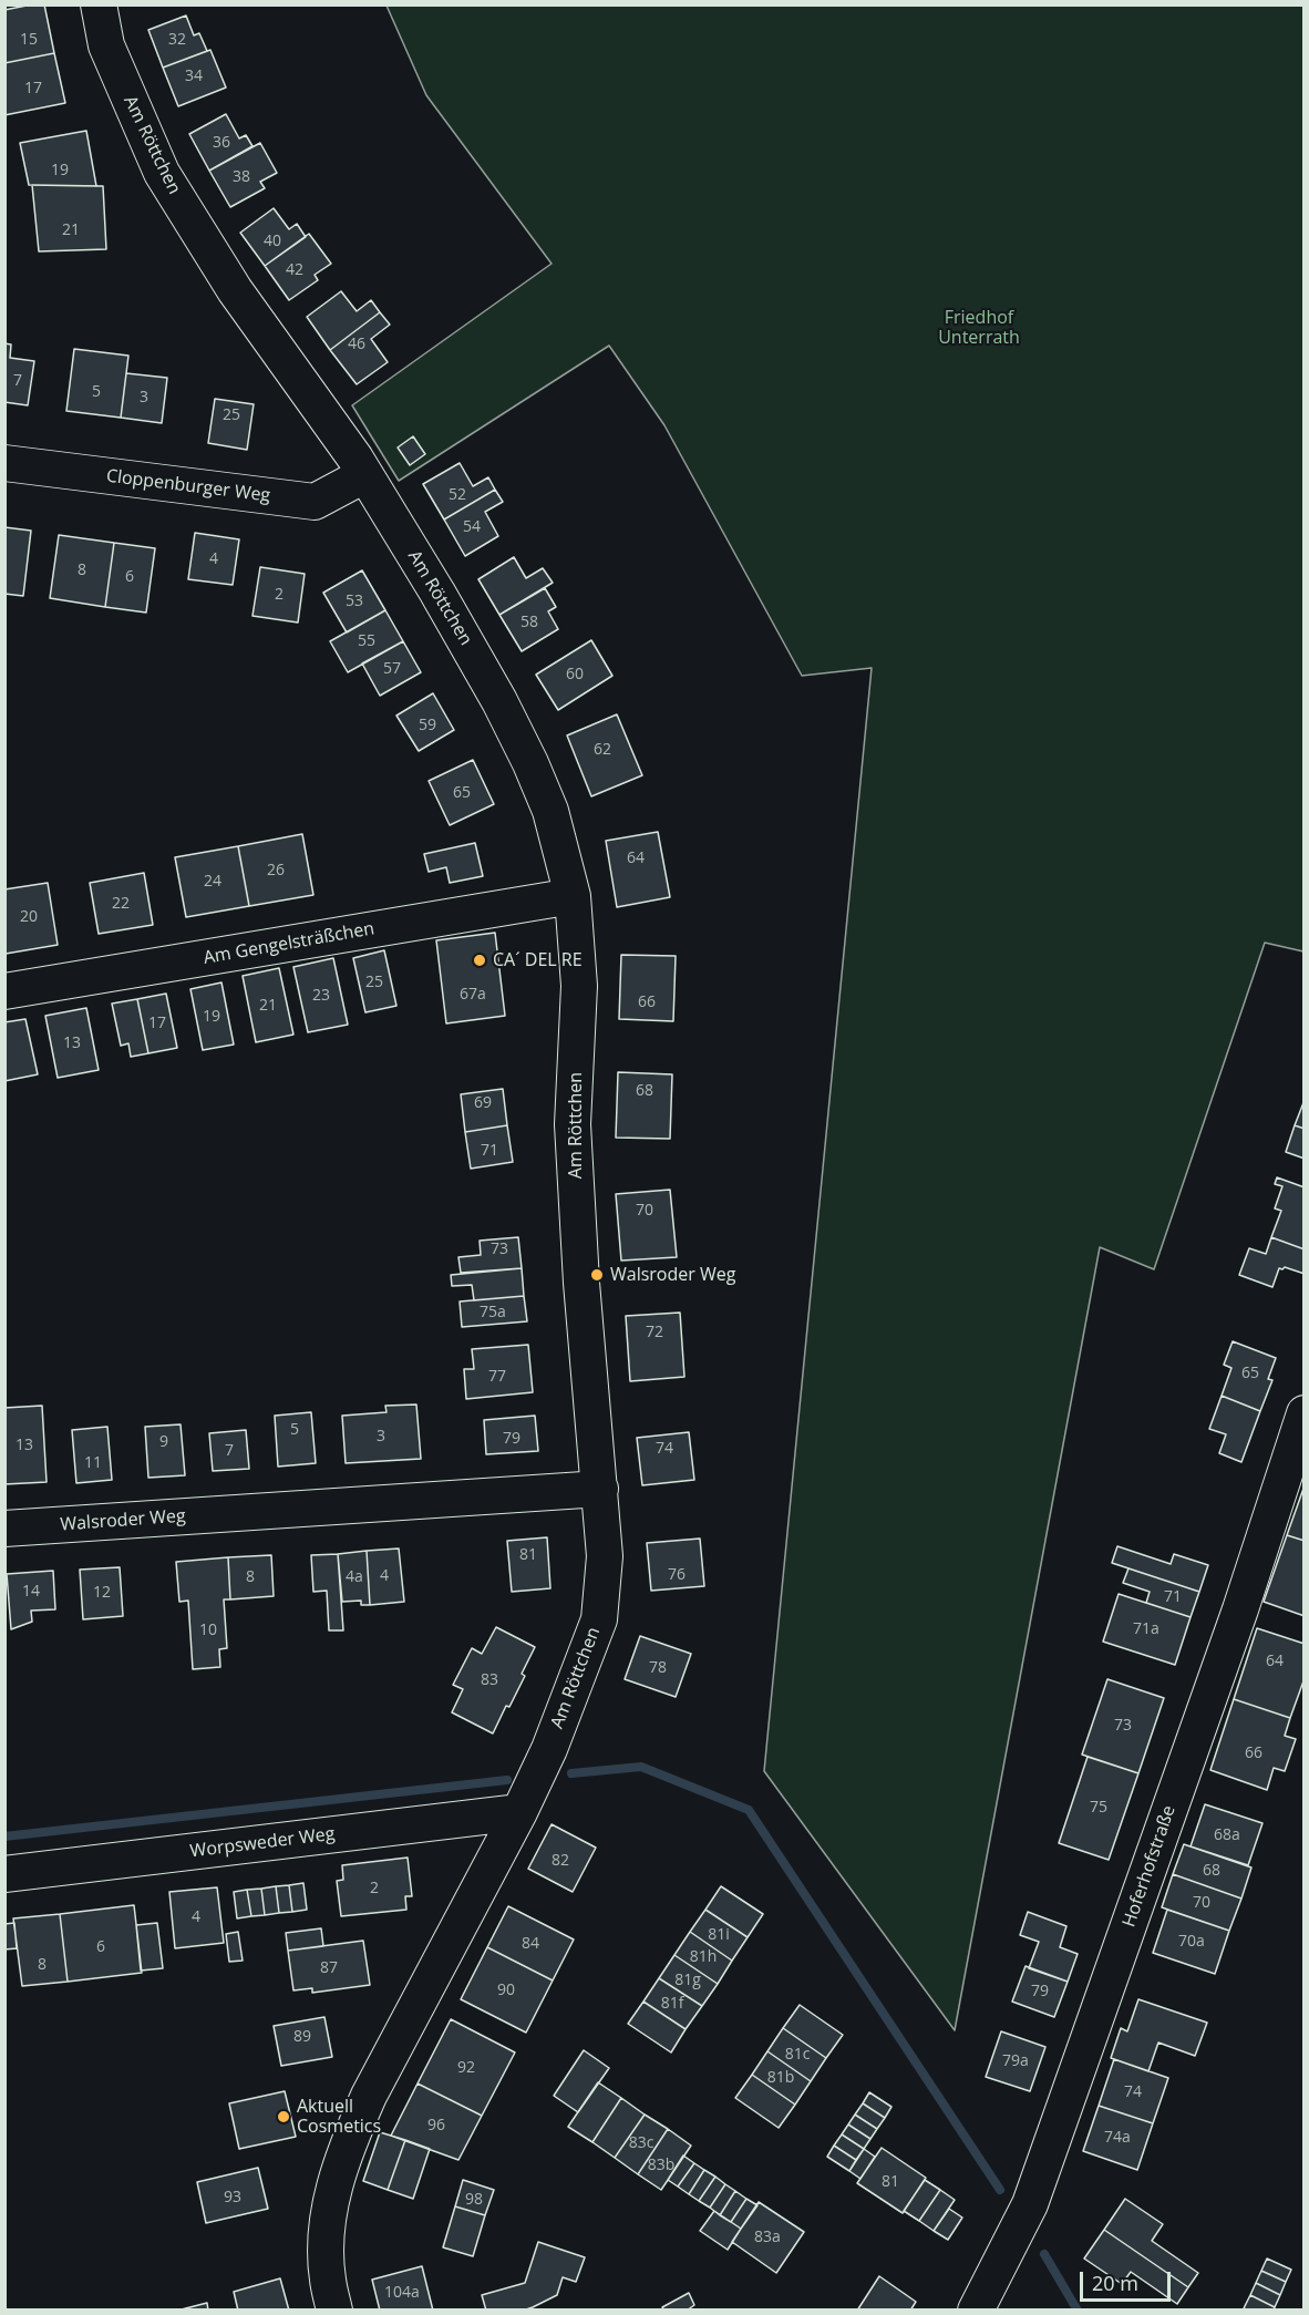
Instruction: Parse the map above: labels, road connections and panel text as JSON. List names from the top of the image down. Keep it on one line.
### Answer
{"streets":{"street":["Am Röttchen","Cloppenburger Weg","Am Gengelsträßchen","Walsroder Weg","Worpsweder Weg","Hoferhofstraße"]},"crossings":[["Am Röttchen","Cloppenburger Weg"],["Am Röttchen","Am Gengelsträßchen"],["Am Röttchen","Walsroder Weg"],["Am Röttchen","Worpsweder Weg"]],"parks":["Friedhof Unterrath"],"places":["CA´ DEL RE","Walsroder Weg","Aktuell Cosmetics"],"house_numbers":["15","32","34","17","36","19","38","21","40","42","46","7","5","3","25","52","54","4","8","6","2","53","58","55","57","60","59","62","65","64","26","24","22","20","25","67a","23","66","21","19","17","13","68","69","71","70","73","75a","72","65","77","5","3","79","9","13","74","7","11","81","76","4","8","4a","14","12","71","71a","10","64","78","83","73","66","75","68a","82","68","2","70","4","81i","70a","84","6","81h","8","87","81g","90","79","81f","89","81c","79a","92","81b","74","96","74a","83c","83b","81","93","98","83a","104a"],"scale_bar":"20 m"}
